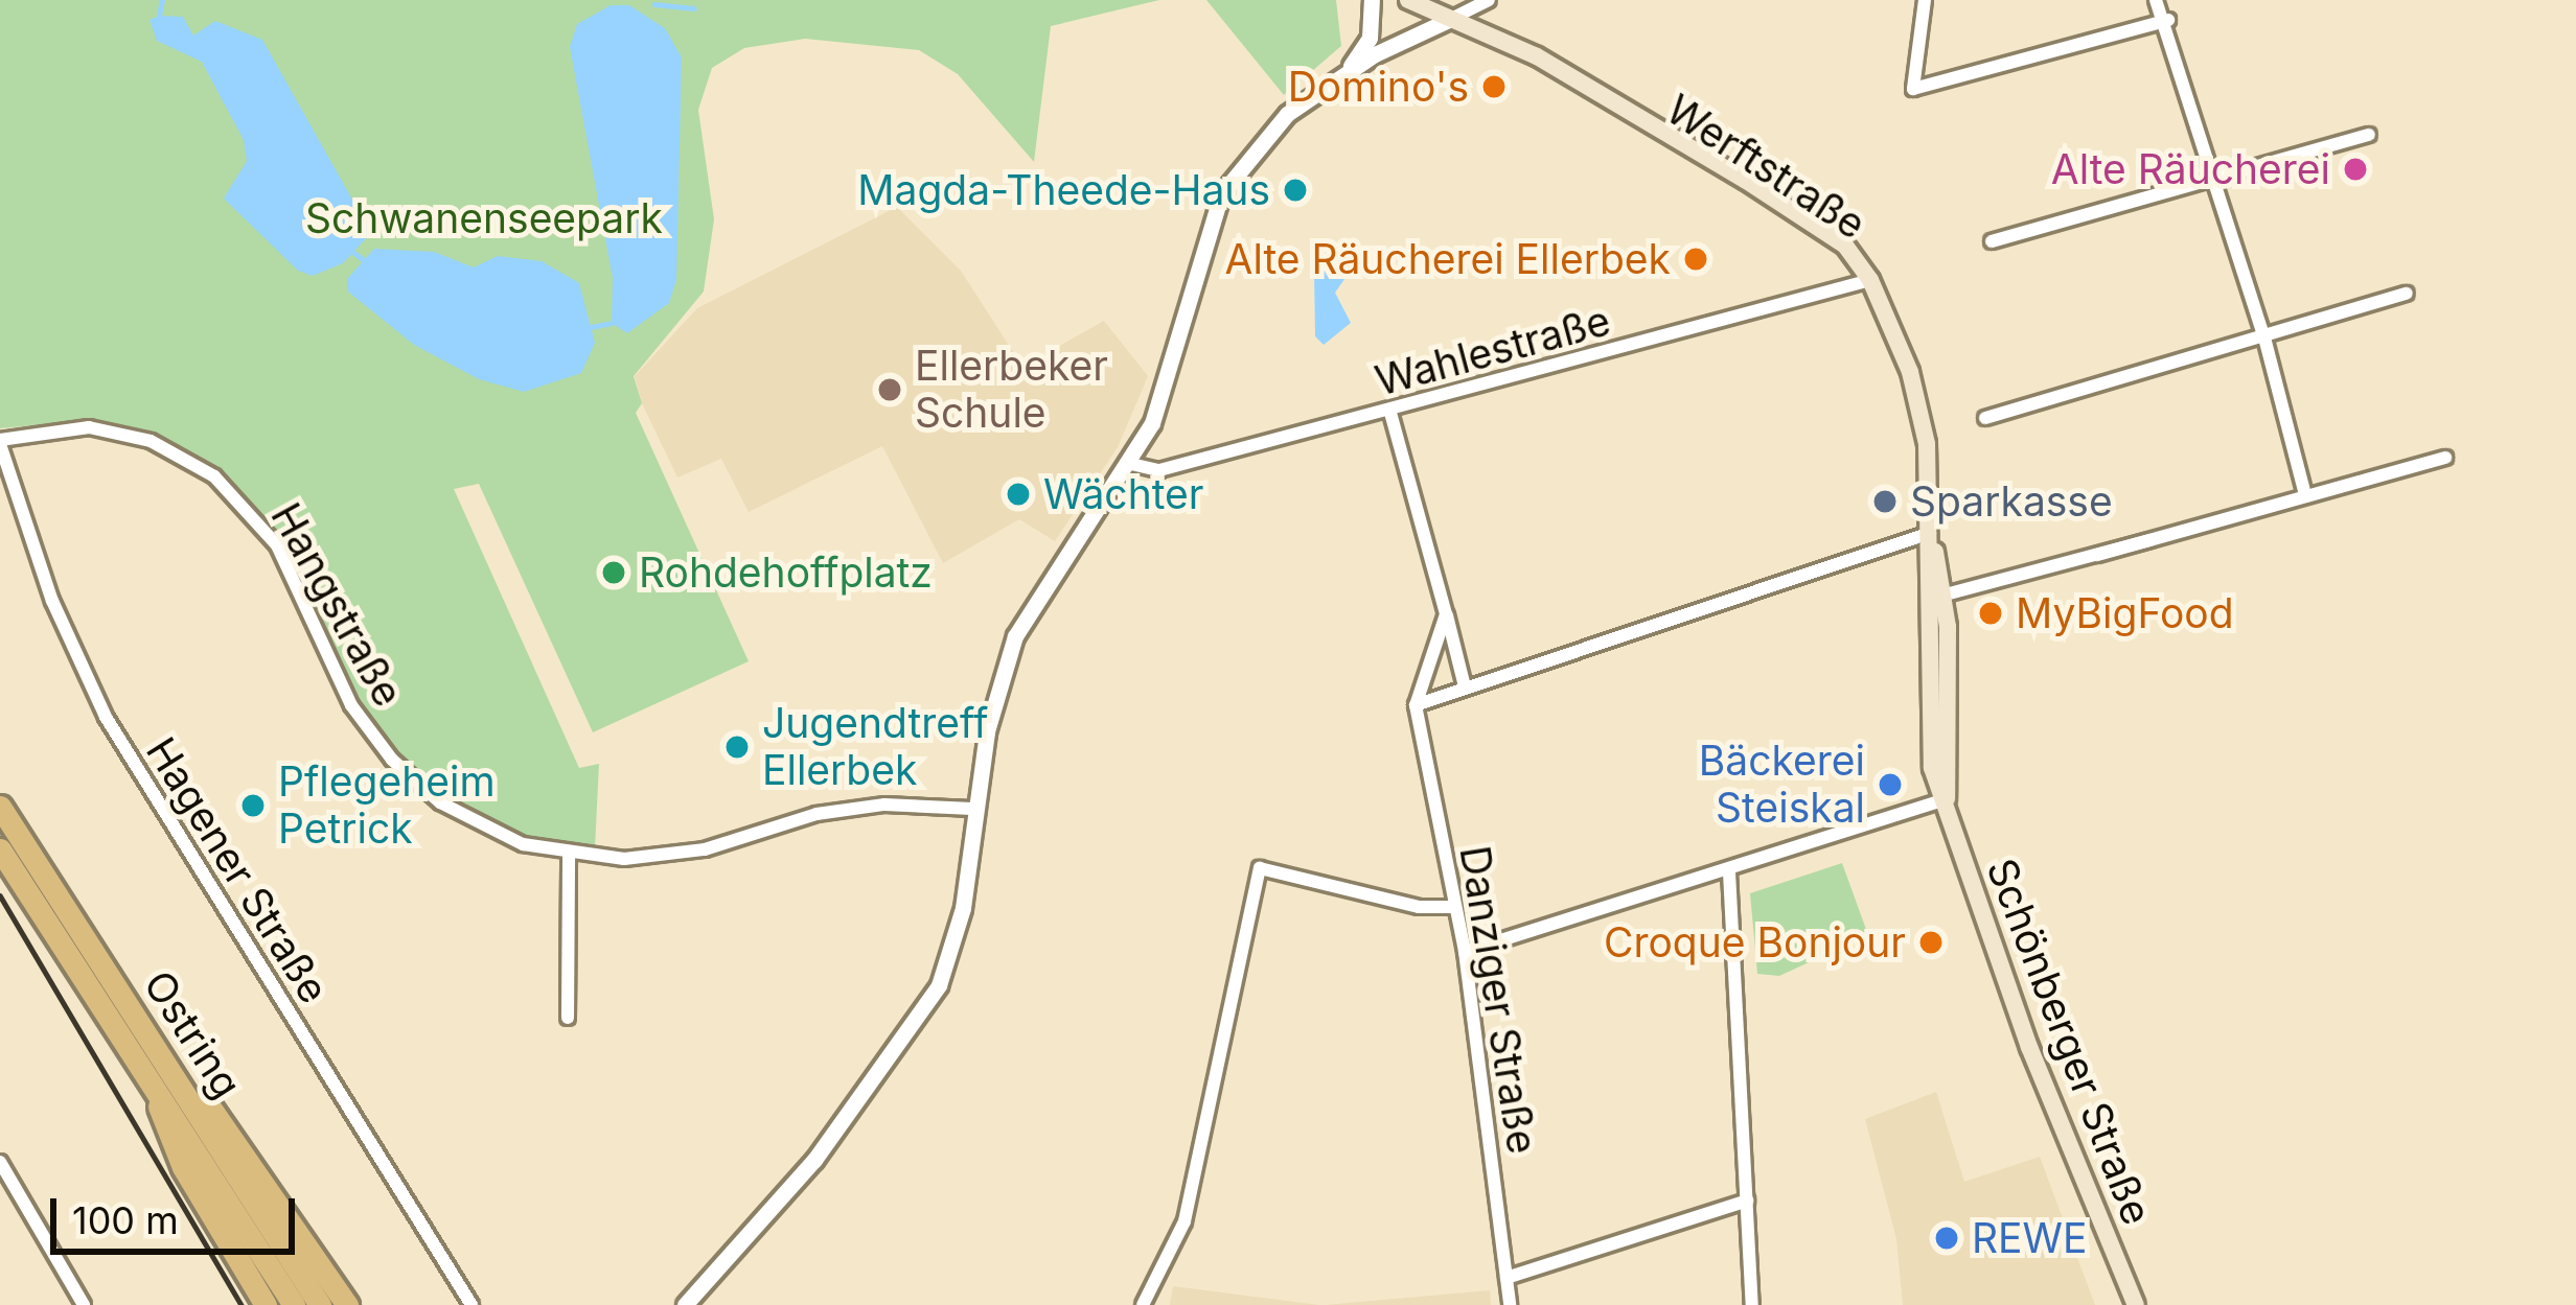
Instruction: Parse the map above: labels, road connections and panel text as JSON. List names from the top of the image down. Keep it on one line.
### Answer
{"streets":{"highway":["Ostring"],"main road":["Werftstraße","Schönberger Straße"],"street":["Wahlestraße","Hangstraße","Hagener Straße","Danziger Straße"]},"crossings":[["Werftstraße","Wahlestraße"],["Werftstraße","Schönberger Straße"],["Wahlestraße","Schönberger Straße"],["Hangstraße","Hagener Straße"]],"parks":["Schwanenseepark"],"places":["Domino's","Alte Räucherei","Magda-Theede-Haus","Alte Räucherei Ellerbek","Ellerbeker Schule","Wächter","Sparkasse","Rohdehoffplatz","MyBigFood","Jugendtreff Ellerbek","Bäckerei Steiskal","Pflegeheim Petrick","Croque Bonjour","REWE"],"scale_bar":"100 m"}
